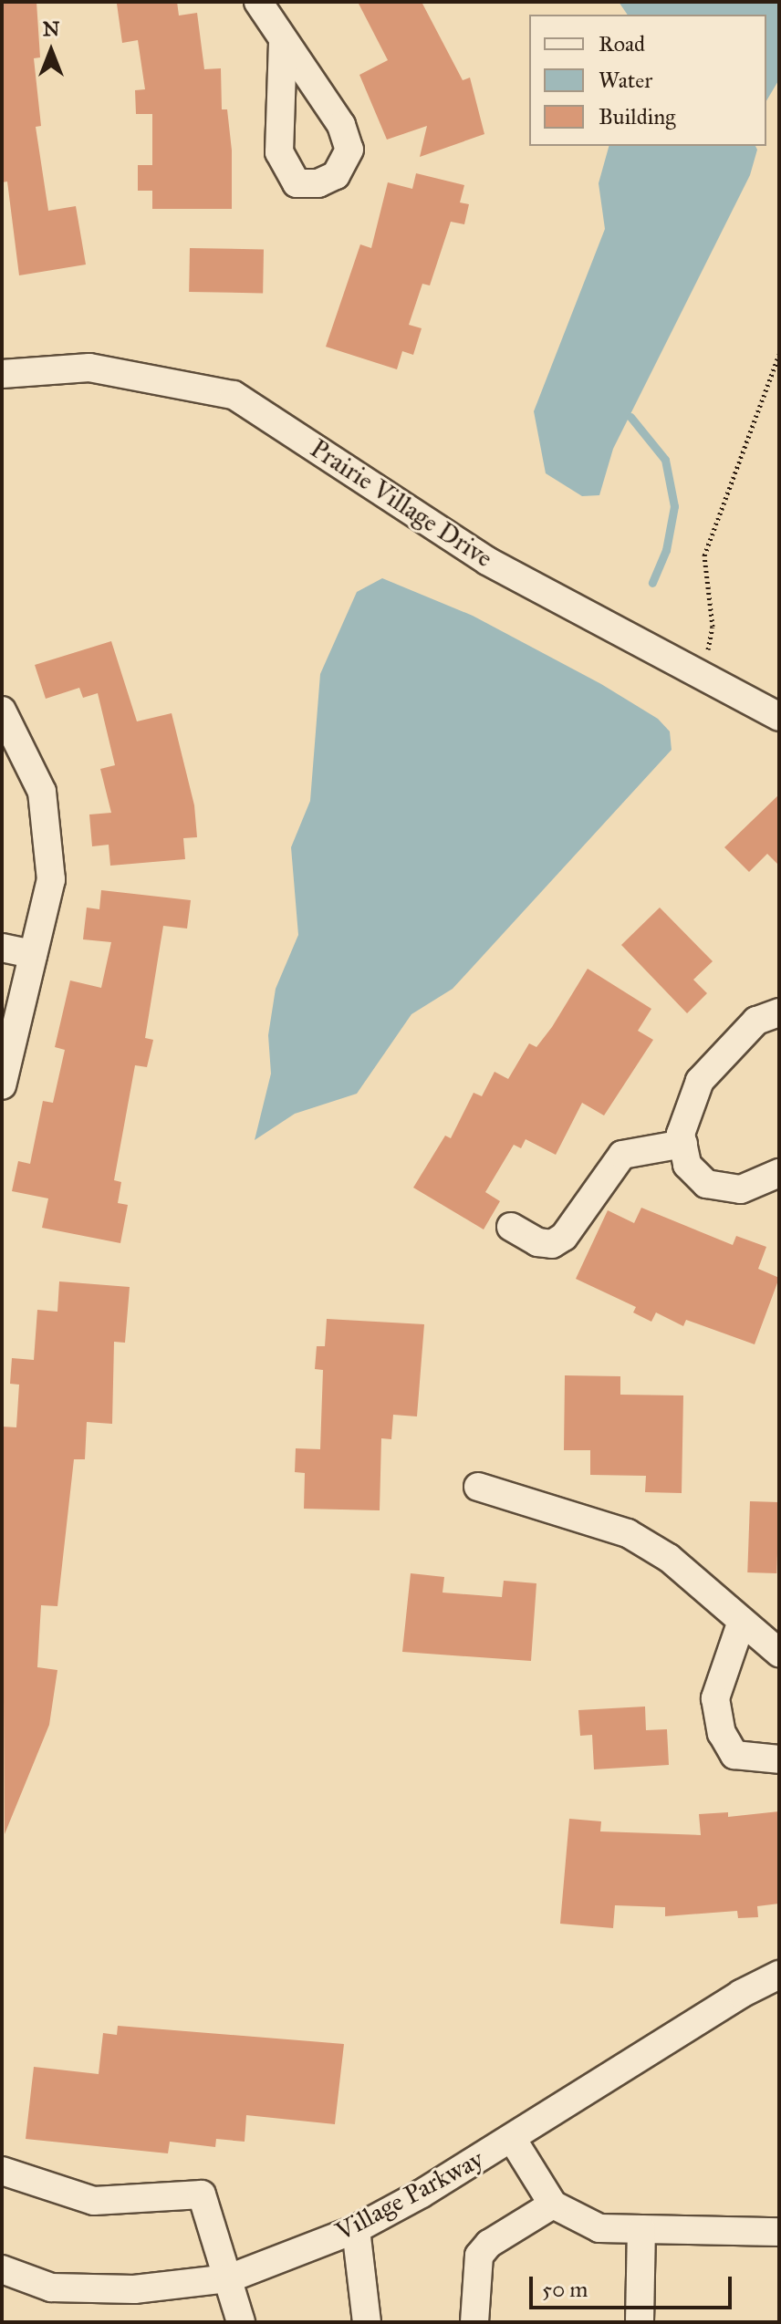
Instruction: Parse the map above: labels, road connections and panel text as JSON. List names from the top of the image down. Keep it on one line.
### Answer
{"streets":{"street":["Prairie Village Drive","Village Parkway"]},"legend":["Road","Water","Building"],"scale_bar":"50 m","north":"top"}
